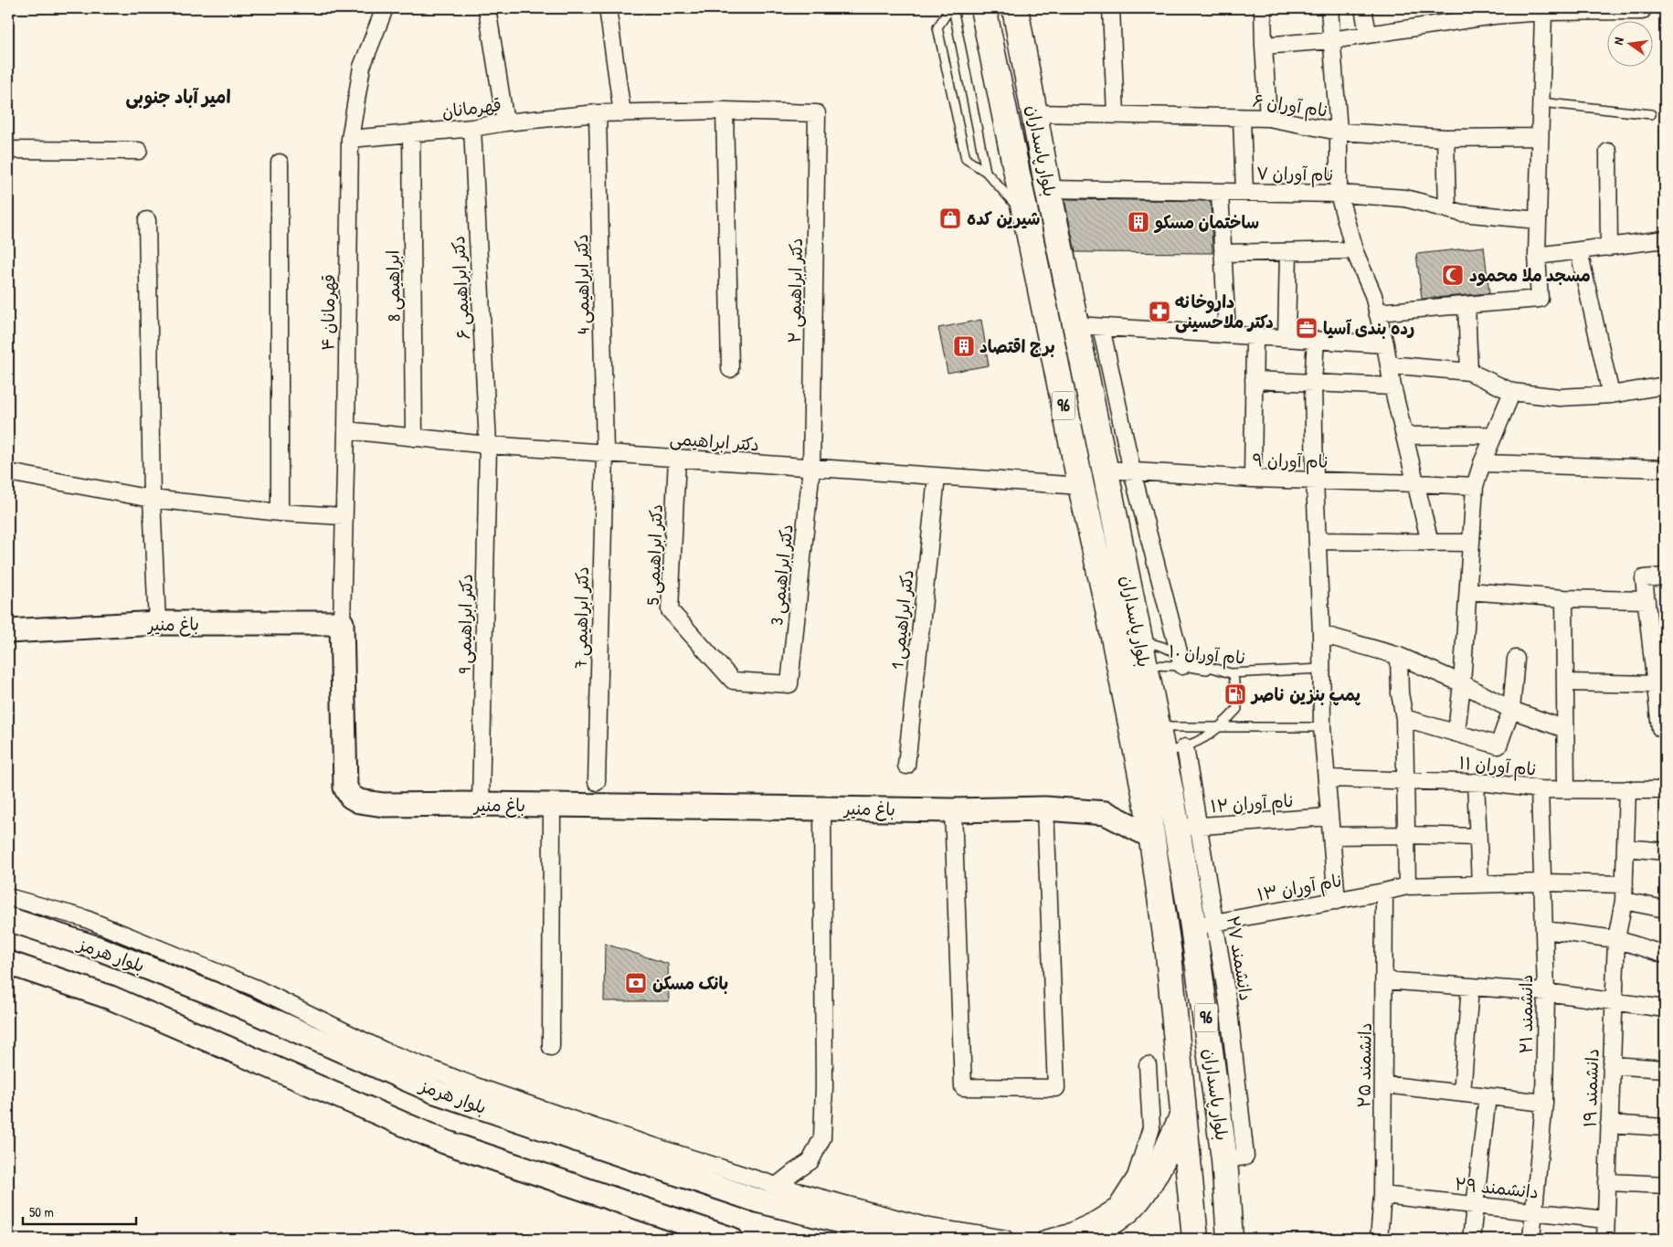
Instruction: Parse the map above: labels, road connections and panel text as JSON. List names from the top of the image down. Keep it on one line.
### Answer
{"streets":{"highway":["بلوار پاسداران","96"],"main road":["باغ منیر","بلوار هرمز"],"street":["نام آوران ۶","قهرمانان","نام آوران ۷","دکتر ابراهیمی 4","ابراهیمی 8","دکتر ابراهیمی ۶","دکتر ابراهیمی ۲","قهرمانان ۴","دکتر ابراهیمی","نام آوران ۹","دکتر ابراهیمی 5","دکتر ابراهیمی 3","دکتر ابراهیمی 7","دکتر ابراهیمی 1","دکتر ابراهیمی 9","نام آوران ۱۱","نام آوران ۱۲","نام آوران ۱۳","دانشمند ۲۱","دانشمند ۲۵","دانشمند ۱۹","دانشمند ۲۹"],"lane":["نام آوران ۱۰"]},"crossings":[["نام آوران ۶","بلوار پاسداران"],["قهرمانان","دکتر ابراهیمی 4"],["قهرمانان","ابراهیمی 8"],["قهرمانان","دکتر ابراهیمی ۶"],["قهرمانان","دکتر ابراهیمی ۲"],["قهرمانان","قهرمانان ۴"],["بلوار پاسداران","نام آوران ۷"],["بلوار پاسداران","دکتر ابراهیمی"],["بلوار پاسداران","نام آوران ۹"],["بلوار پاسداران","باغ منیر"],["بلوار پاسداران","نام آوران ۱۰"],["بلوار پاسداران","نام آوران ۱۲"],["بلوار پاسداران","نام آوران ۱۳"],["دکتر ابراهیمی 4","دکتر ابراهیمی"],["دکتر ابراهیمی 4","دکتر ابراهیمی 7"],["ابراهیمی 8","دکتر ابراهیمی"],["دکتر ابراهیمی ۶","دکتر ابراهیمی"],["دکتر ابراهیمی ۶","دکتر ابراهیمی 9"],["دکتر ابراهیمی ۲","دکتر ابراهیمی"],["دکتر ابراهیمی ۲","دکتر ابراهیمی 3"],["قهرمانان ۴","دکتر ابراهیمی"],["قهرمانان ۴","باغ منیر"],["دکتر ابراهیمی","دکتر ابراهیمی 5"],["دکتر ابراهیمی","دکتر ابراهیمی 3"],["دکتر ابراهیمی","دکتر ابراهیمی 7"],["دکتر ابراهیمی","دکتر ابراهیمی 1"],["دکتر ابراهیمی","دکتر ابراهیمی 9"],["دکتر ابراهیمی 5","دکتر ابراهیمی 3"],["باغ منیر","دکتر ابراهیمی 9"],["نام آوران ۱۱","دانشمند ۲۱"],["نام آوران ۱۱","دانشمند ۱۹"],["نام آوران ۱۳","دانشمند ۲۱"],["نام آوران ۱۳","دانشمند ۲۵"],["نام آوران ۱۳","دانشمند ۱۹"],["دانشمند ۲۱","دانشمند ۲۹"],["دانشمند ۲۵","دانشمند ۲۹"],["دانشمند ۱۹","دانشمند ۲۹"]],"districts":["امير آباد جنوبی"],"places":{"shop":["شیرین کده"],"building":["ساختمان مسکو","برج اقتصاد"],"mosque":["مسجد ملا محمود"],"pharmacy":["داروخانه دکتر ملاحسینی"],"office":["رده بندی آسیا"],"fuel station":["پمپ بنزین ناصر"],"bank":["بانک مسکن"]},"scale_bar":"50 m","north":"left"}
